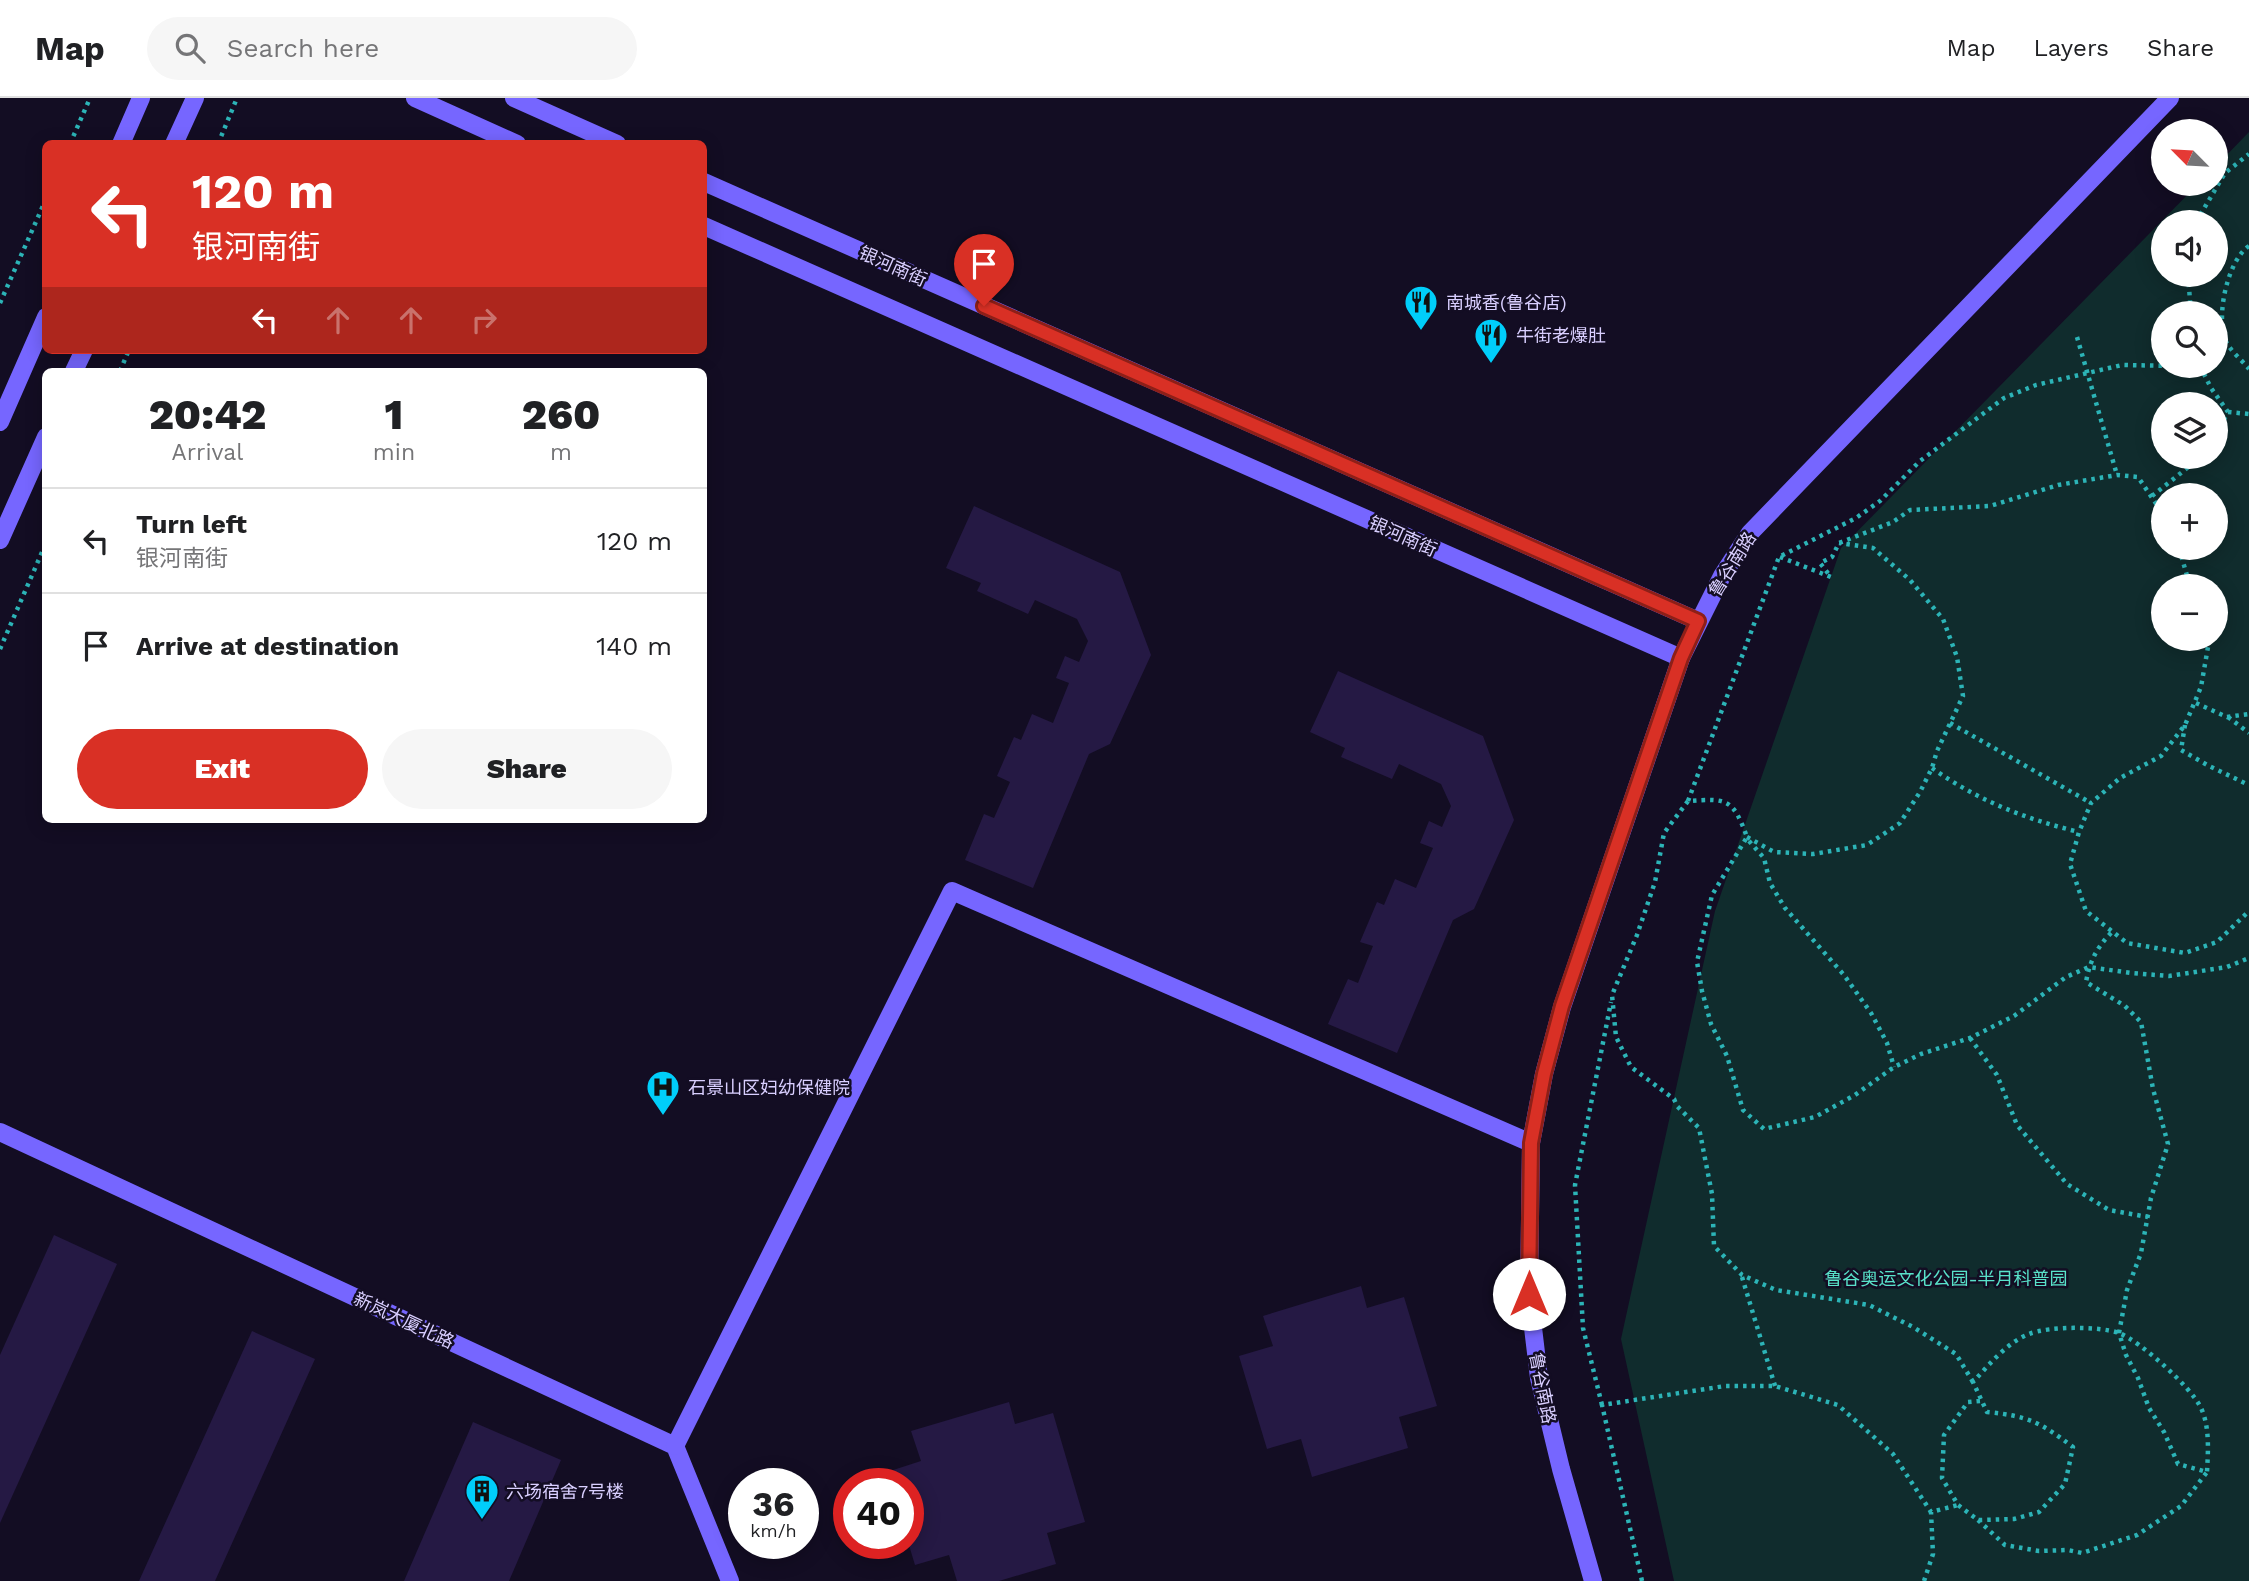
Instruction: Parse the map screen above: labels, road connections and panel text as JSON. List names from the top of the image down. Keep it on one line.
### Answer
{"streets":{"street":["银河南街","鲁谷南路","新岚大厦北路"]},"crossings":[["银河南街","鲁谷南路"]],"parks":["鲁谷奥运文化公园-半月科普园"],"places":{"restaurant":["南城香(鲁谷店)","牛街老爆肚"],"hospital":["石景山区妇幼保健院"],"building":["六场宿舍7号楼"]},"north":"top left","page":{"header":"Map","search":"Search here","nav":["Map","Layers","Share"],"map_buttons":["+","−"],"turn":["120 m","银河南街"],"eta":["20:42","Arrival","1","min","260","m"],"list":[{"name":"Turn left","note":"银河南街","value":"120 m"},{"name":"Arrive at destination","value":"140 m"}],"buttons":["Exit","Share"],"speed":"36 km/h","limit":"40"}}
